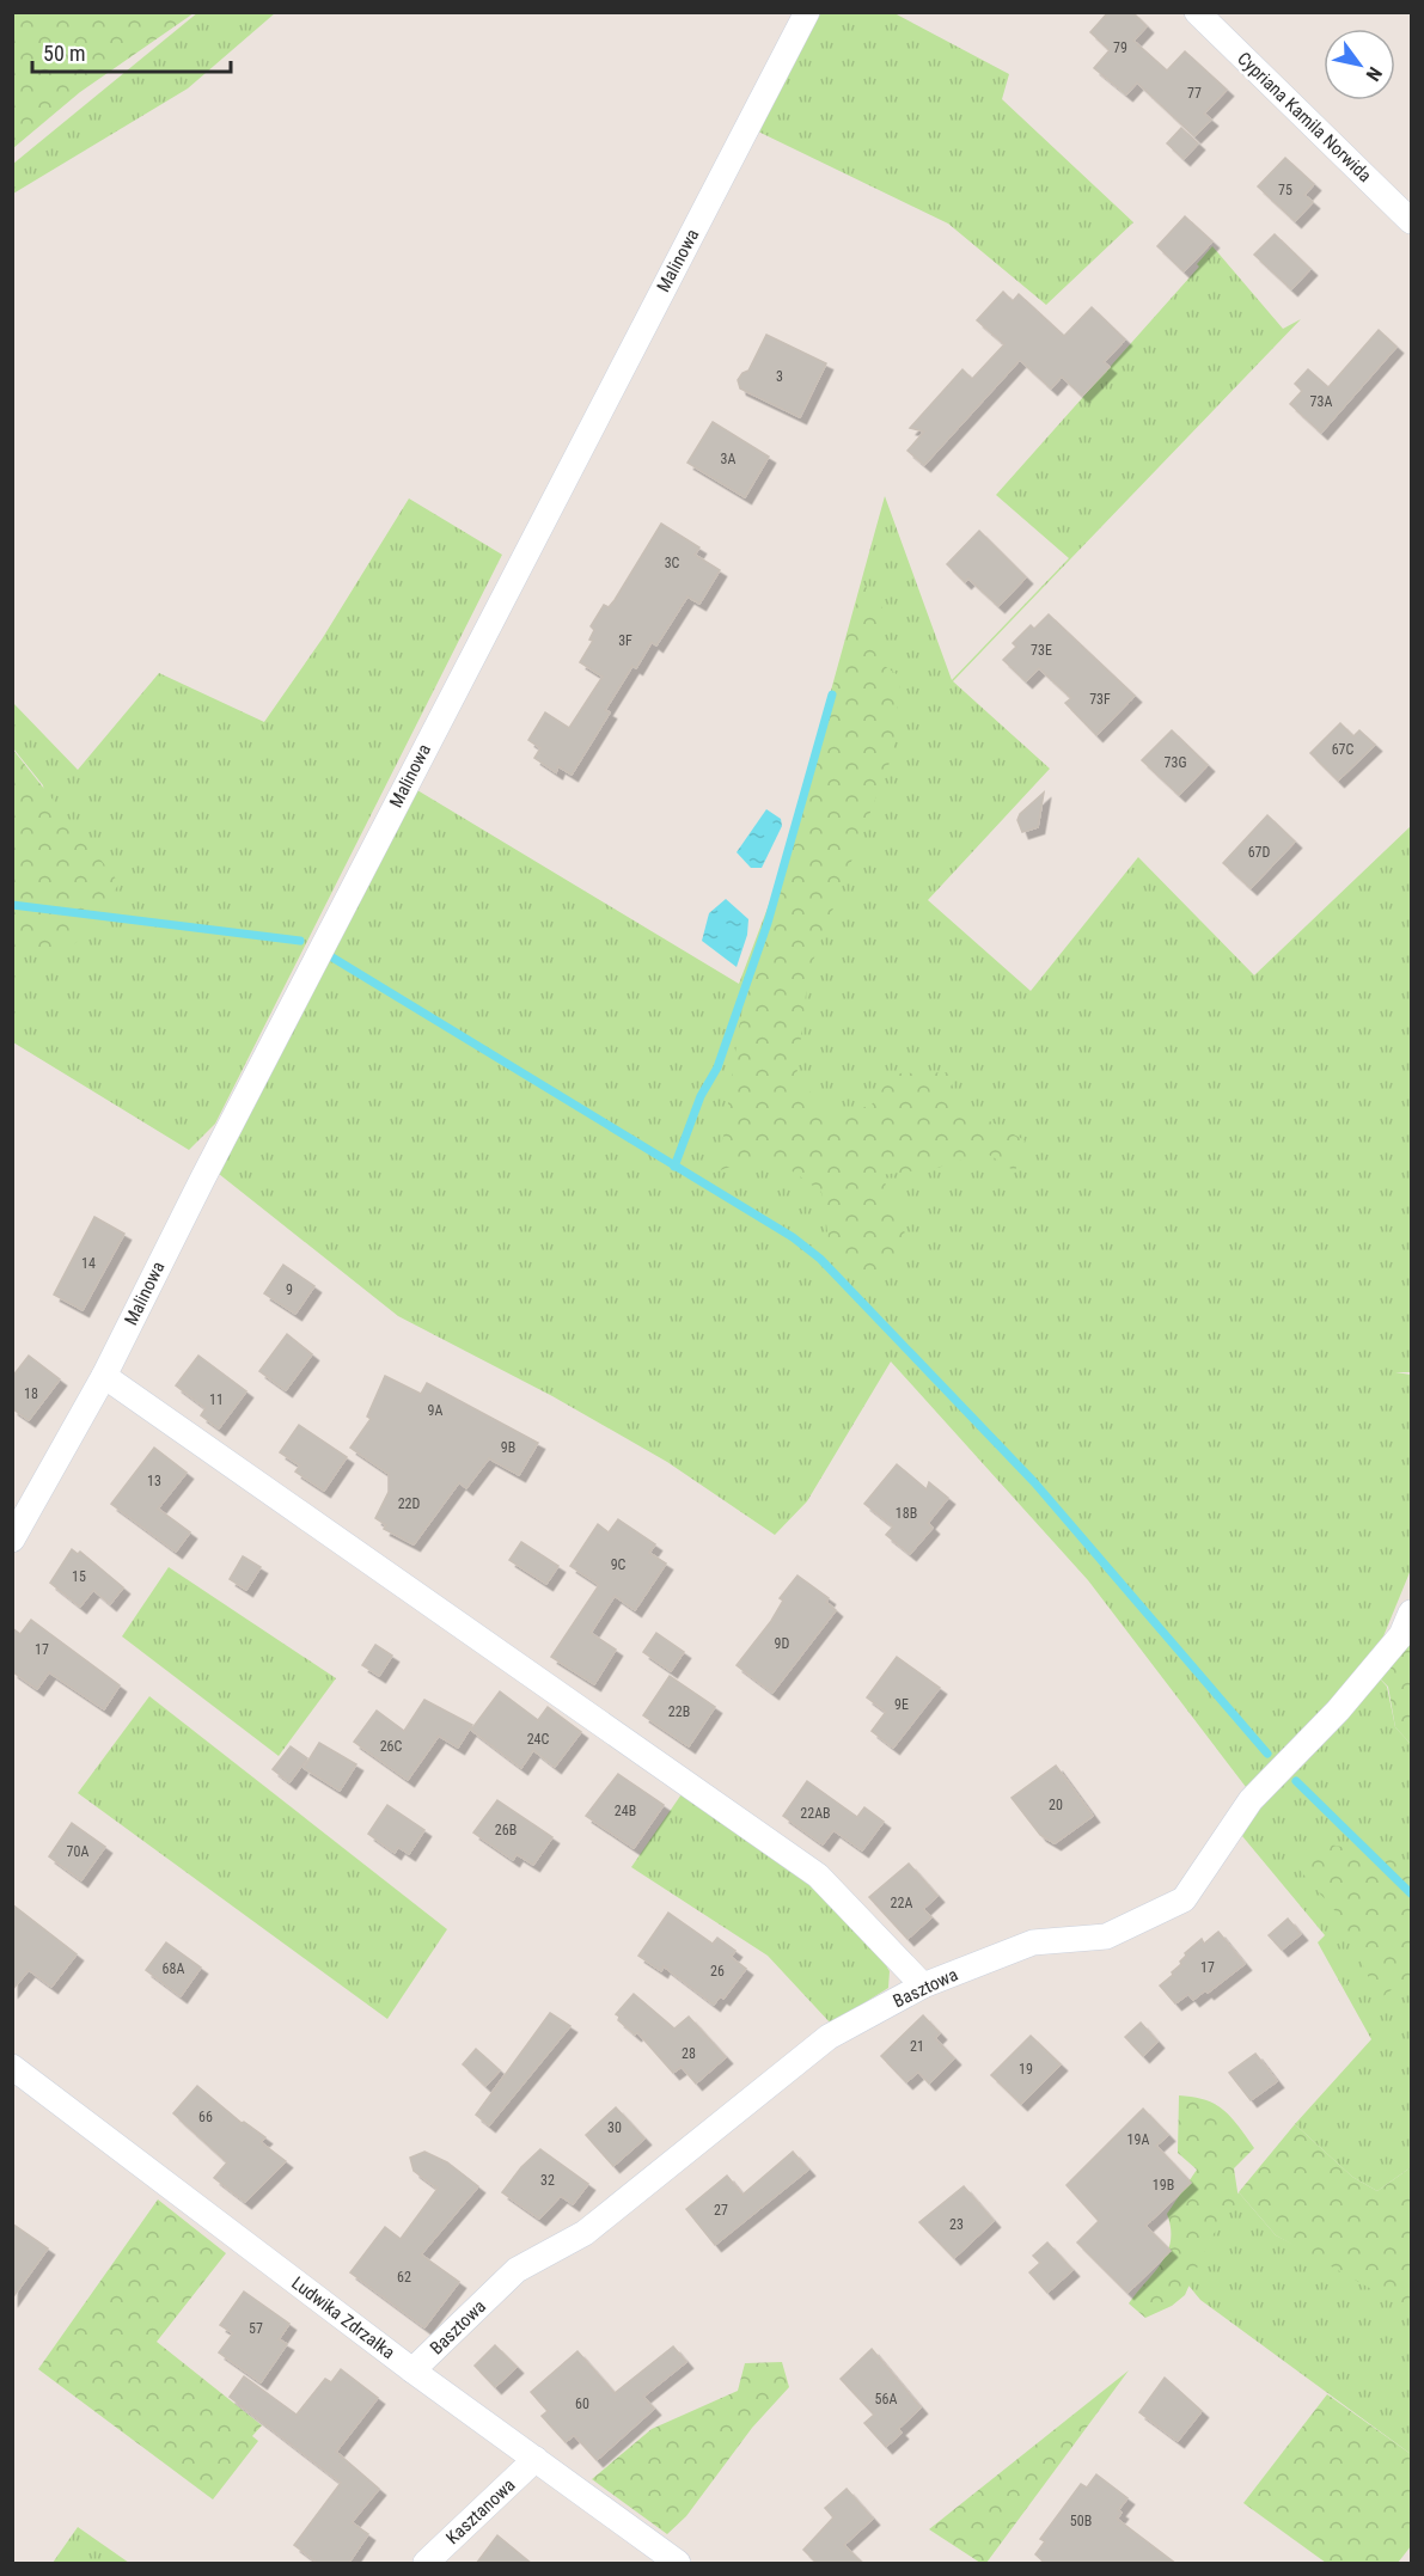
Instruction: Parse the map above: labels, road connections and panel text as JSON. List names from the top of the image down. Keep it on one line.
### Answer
{"streets":{"street":["Cypriana Kamila Norwida","Malinowa","Basztowa","Ludwika Zdrzałka","Kasztanowa"]},"crossings":[["Basztowa","Ludwika Zdrzałka"],["Ludwika Zdrzałka","Kasztanowa"]],"house_numbers":["79","77","75","3","73A","3A","3C","3F","73E","73F","67C","73G","67D","14","9","18","11","9A","9B","13","22D","18B","9C","15","9D","17","9E","22B","24C","26C","20","24B","22AB","26B","70A","22A","17","68A","26","21","28","19","66","30","19A","32","19B","27","23","62","57","56A","60","50B"],"scale_bar":"50 m","north":"bottom right"}
